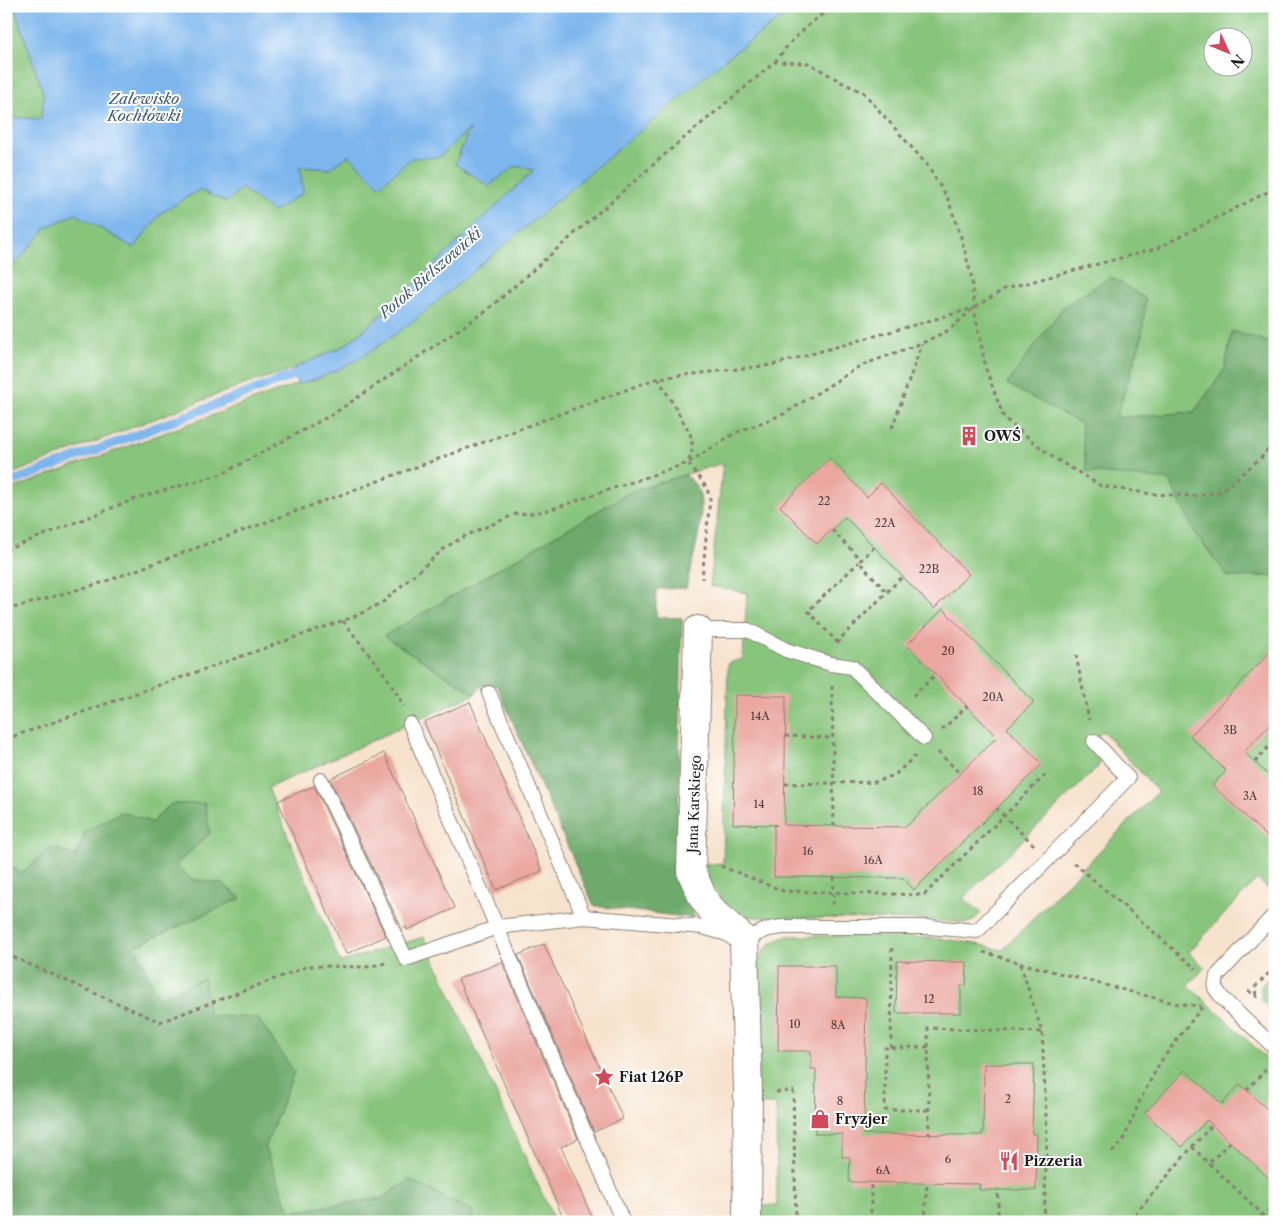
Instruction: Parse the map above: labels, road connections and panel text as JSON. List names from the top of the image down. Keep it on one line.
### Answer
{"streets":{"street":["Jana Karskiego"]},"water":["Zalewisko Kochłówki","Potok Bielszowicki"],"places":{"building":["OWŚ"],"place":["Fiat 126P"],"shop":["Fryzjer"],"restaurant":["Pizzeria"]},"house_numbers":["22","22A","22B","20","20A","14A","3B","18","3A","14","16","16A","12","10","8A","2","8","6","6A"],"north":"bottom right"}
